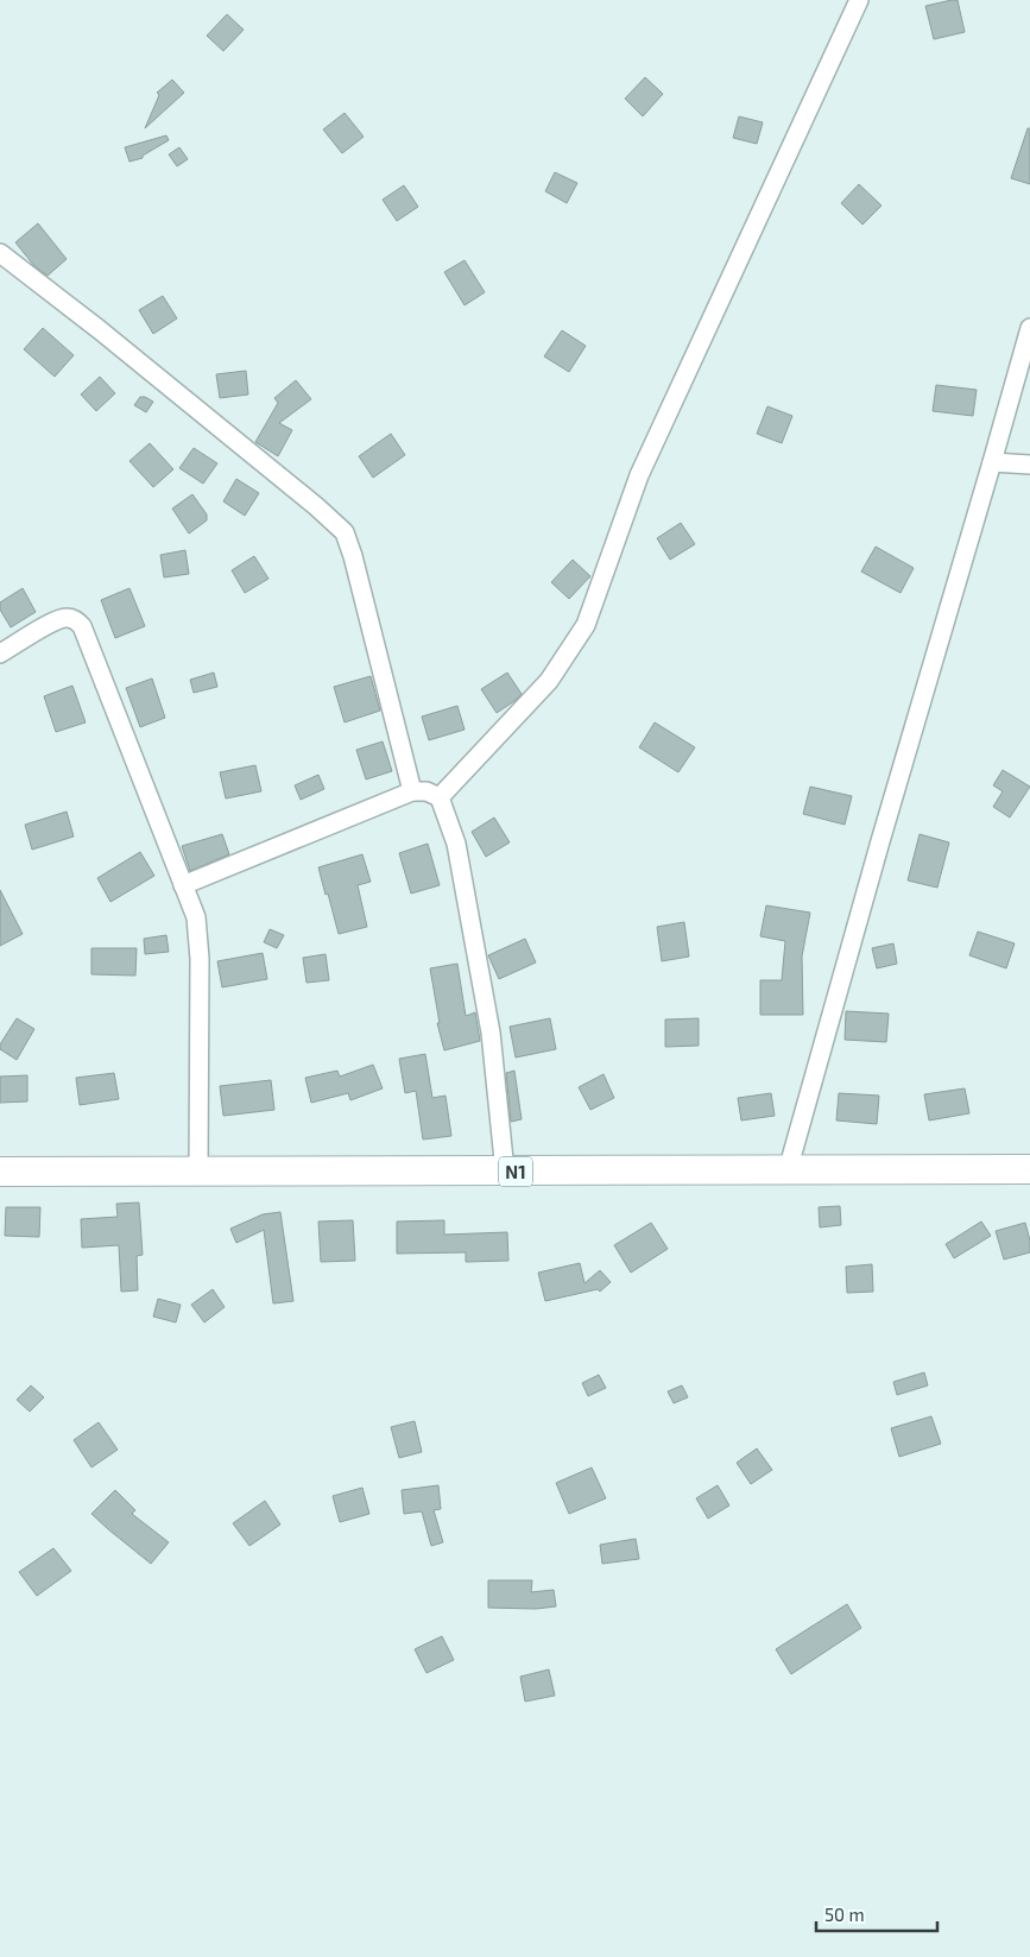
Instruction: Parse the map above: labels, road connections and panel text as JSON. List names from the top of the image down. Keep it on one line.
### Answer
{"streets":{"main road":["N1"]},"scale_bar":"50 m"}
